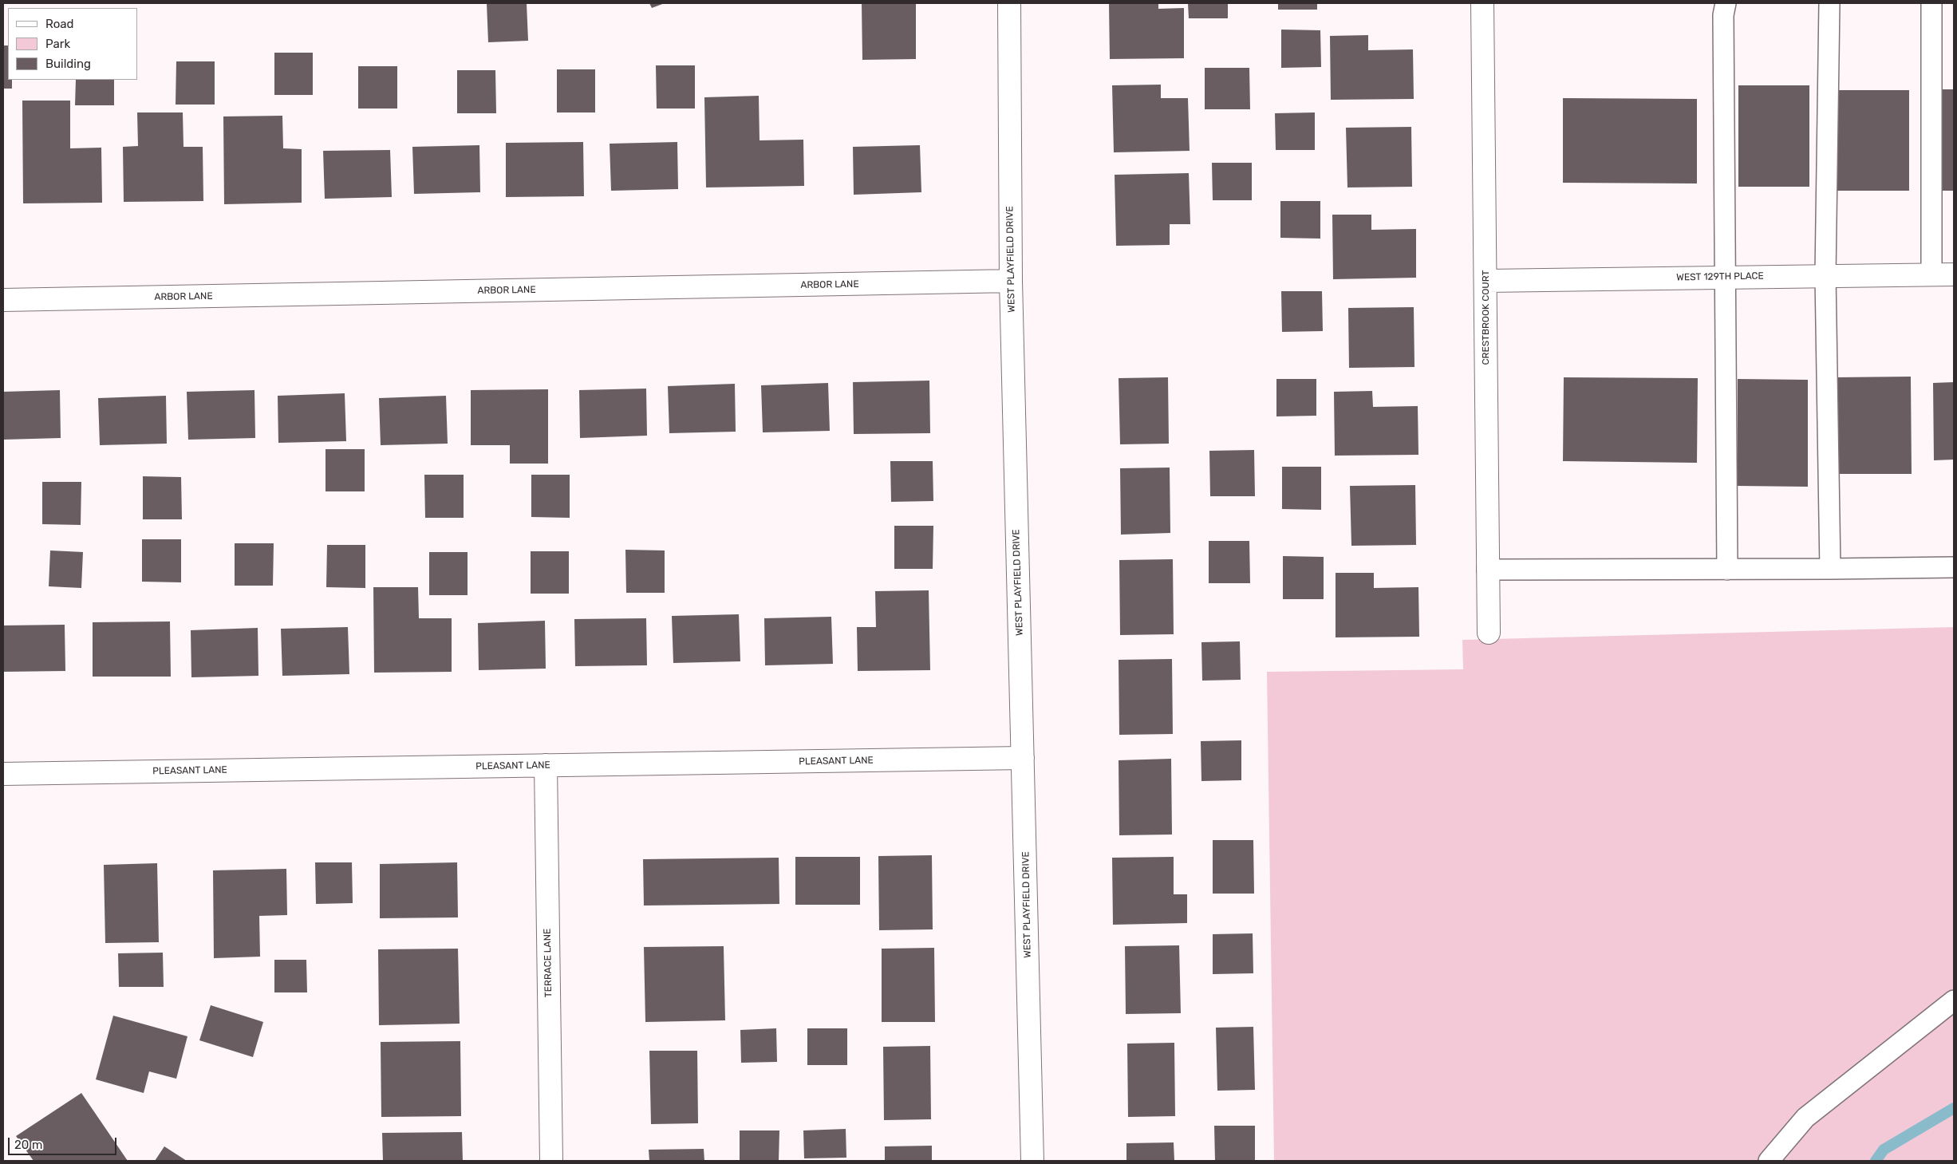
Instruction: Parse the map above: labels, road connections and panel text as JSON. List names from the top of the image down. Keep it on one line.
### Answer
{"streets":{"street":["WEST PLAYFIELD DRIVE","WEST 129TH PLACE","ARBOR LANE","CRESTBROOK COURT","PLEASANT LANE","TERRACE LANE"]},"crossings":[["WEST PLAYFIELD DRIVE","ARBOR LANE"],["WEST PLAYFIELD DRIVE","PLEASANT LANE"],["WEST 129TH PLACE","CRESTBROOK COURT"],["PLEASANT LANE","TERRACE LANE"]],"legend":["Road","Park","Building"],"scale_bar":"20 m"}
